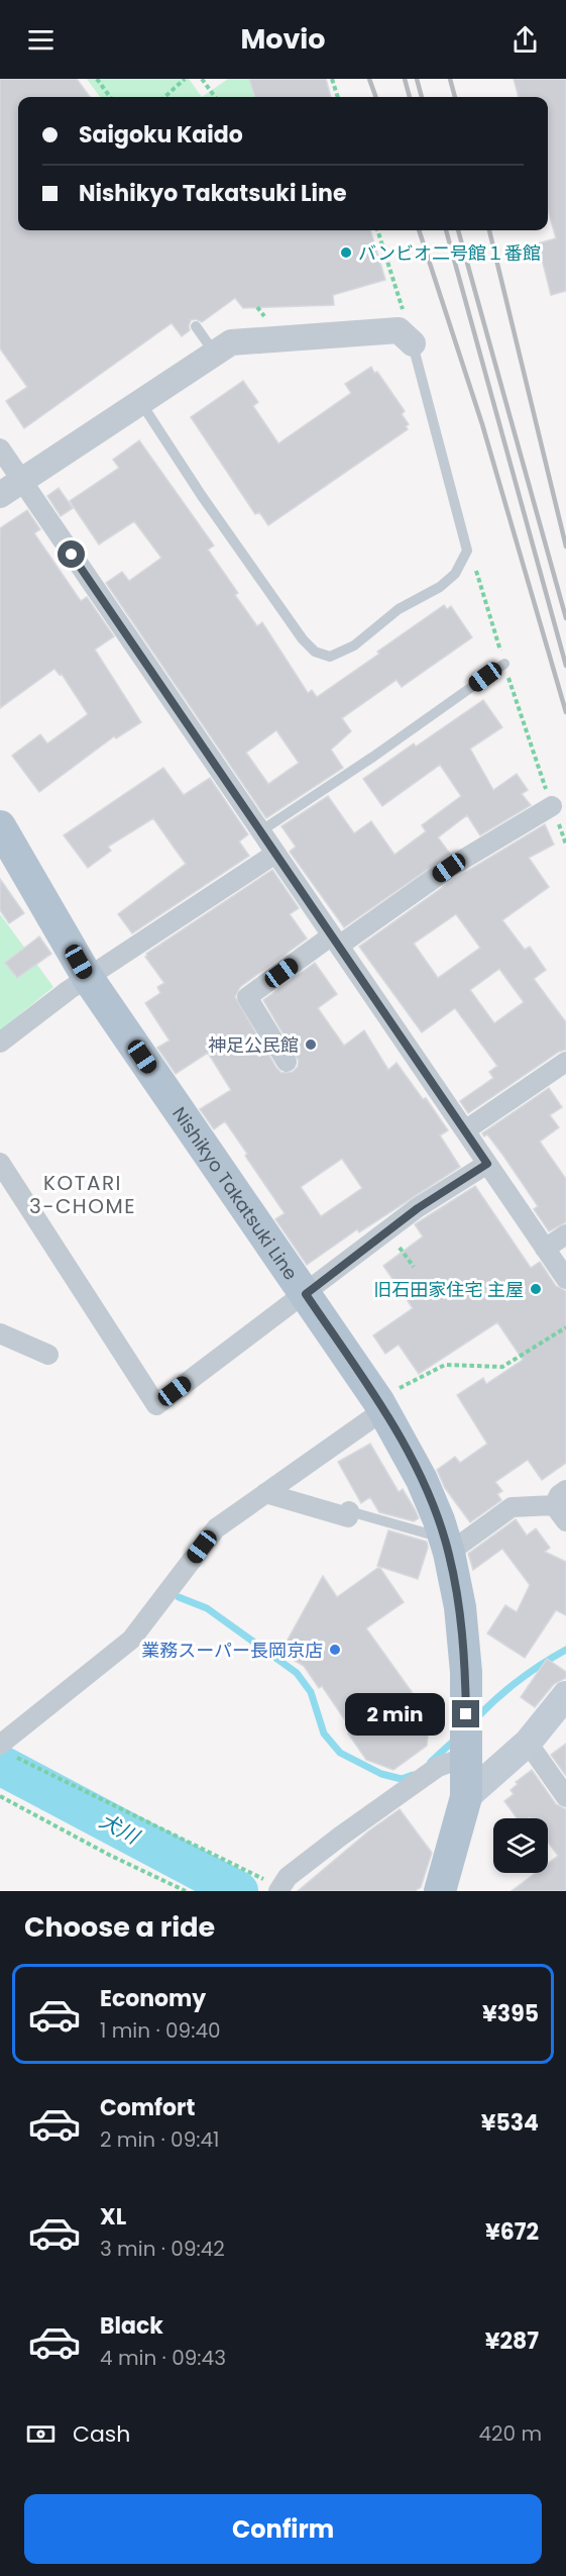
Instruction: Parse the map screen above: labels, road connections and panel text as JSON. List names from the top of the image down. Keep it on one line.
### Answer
{"streets":{"main road":["Nishikyo Takatsuki Line"]},"districts":["KOTARI 3-CHOME"],"water":["犬川"],"places":["バンビオ二号館１番館","神足公民館","旧石田家住宅 主屋","業務スーパー長岡京店"],"page":{"header":"Movio","banner":["Saigoku Kaido","Nishikyo Takatsuki Line"],"bubble":"2 min","heading":"Choose a ride","list":[{"name":"Economy","note":"1 min · 09:40","value":"¥395"},{"name":"Comfort","note":"2 min · 09:41","value":"¥534"},{"name":"XL","note":"3 min · 09:42","value":"¥672"},{"name":"Black","note":"4 min · 09:43","value":"¥287"}],"pay":["Cash","420 m"],"buttons":"Confirm"}}
